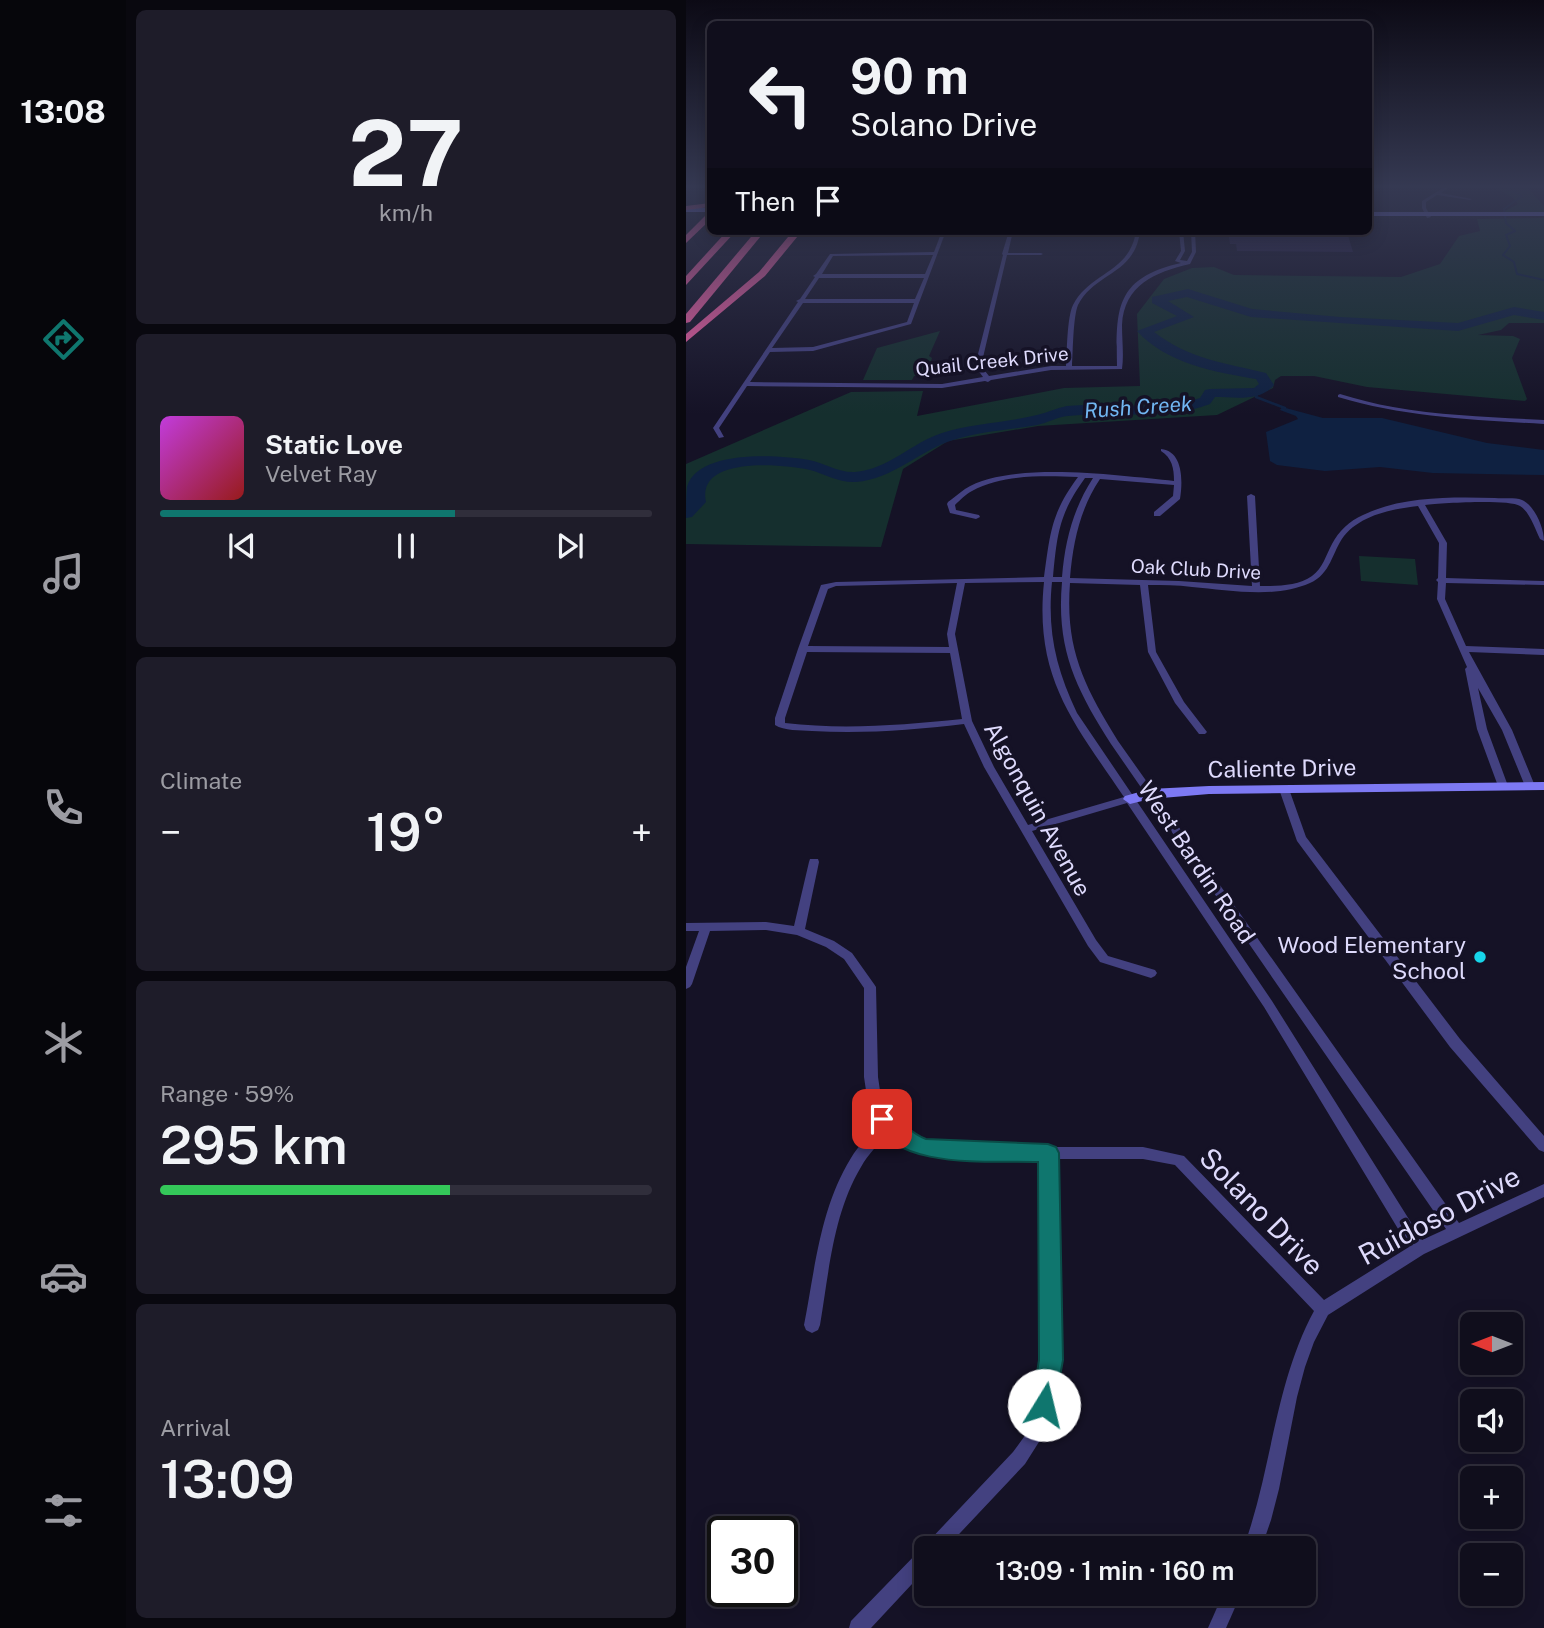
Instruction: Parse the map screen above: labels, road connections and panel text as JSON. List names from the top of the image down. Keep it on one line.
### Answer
{"streets":{"main road":["Caliente Drive"],"street":["Quail Creek Drive","Oak Club Drive","Algonquin Avenue","West Bardin Road","Solano Drive","Ruidoso Drive"]},"crossings":[["Oak Club Drive","Algonquin Avenue"],["Oak Club Drive","West Bardin Road"],["Caliente Drive","Algonquin Avenue"],["Caliente Drive","West Bardin Road"],["West Bardin Road","Ruidoso Drive"],["Solano Drive","Ruidoso Drive"]],"water":["Rush Creek"],"places":["Wood Elementary School"],"north":"left","page":{"tabs":"13:08","tile":[["27","km/h"],"Climate",["Range · 59%","295 km"],["Arrival","13:09"]],"turn":["90 m","Solano Drive"],"then":"Then","song":["Static Love","Velvet Ray"],"heat":["−","19°","+"],"map_buttons":["+","−"],"limit":"30","trip":"13:09 · 1 min · 160 m"}}
